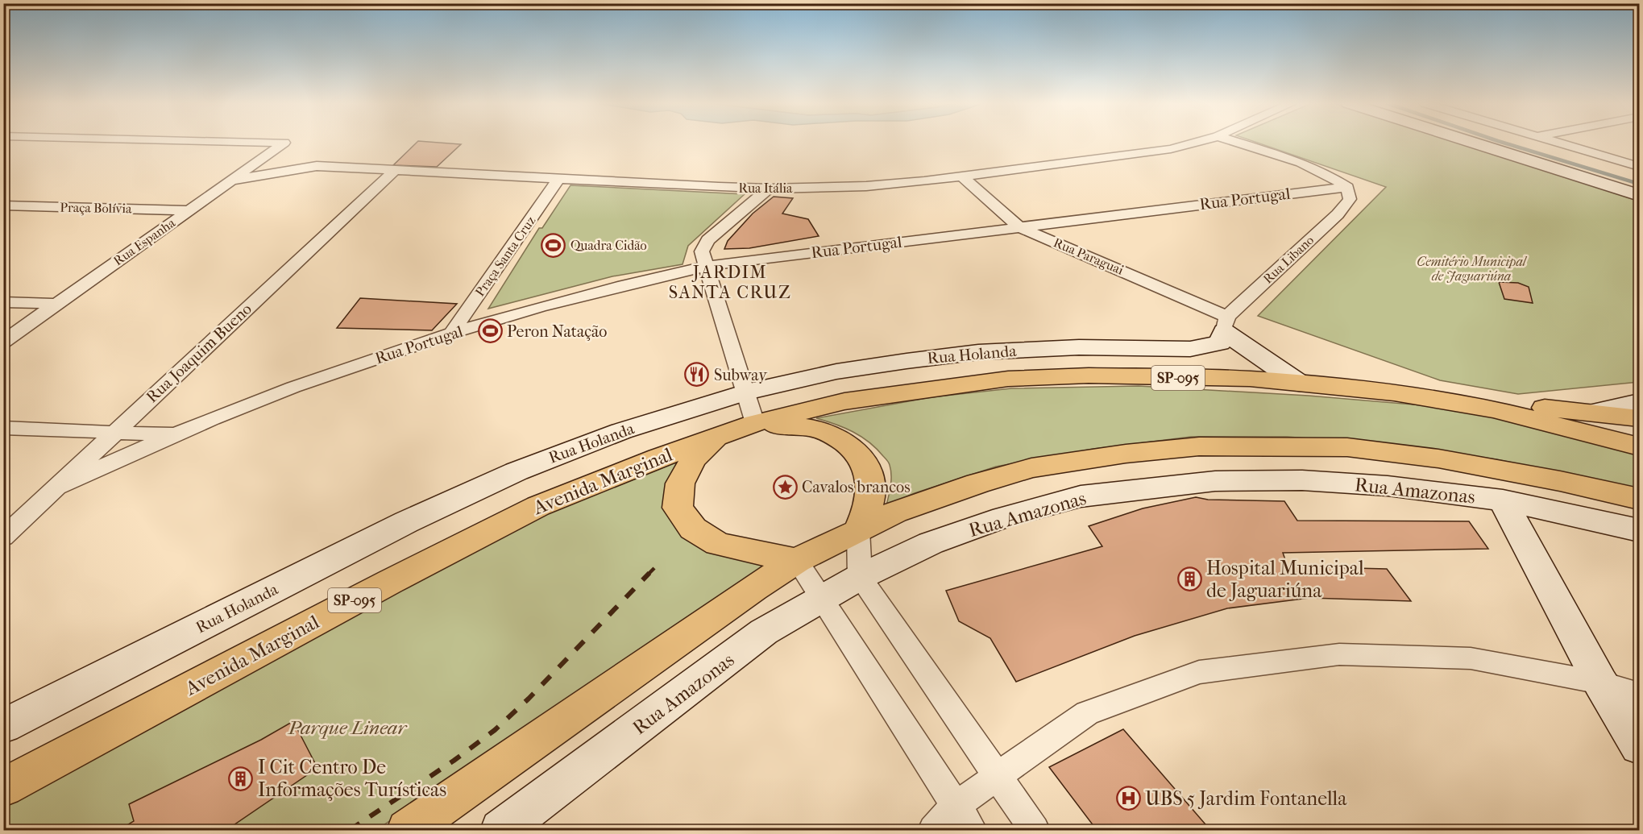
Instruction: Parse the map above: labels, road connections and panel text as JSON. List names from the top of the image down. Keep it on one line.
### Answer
{"streets":{"main road":["SP-095","Avenida Marginal"],"street":["Rua Itália","Rua Portugal","Praça Bolívia","Rua Espanha","Praça Santa Cruz","Rua Paraguai","Rua Libano","Rua Joaquim Bueno","Rua Holanda","Rua Amazonas"]},"crossings":[["Rua Itália","Rua Espanha"],["Rua Itália","Praça Santa Cruz"],["Rua Itália","Rua Paraguai"],["Rua Itália","Rua Joaquim Bueno"],["Rua Portugal","Praça Santa Cruz"],["Rua Portugal","Rua Paraguai"],["Rua Portugal","Rua Libano"],["Praça Bolívia","Rua Espanha"],["Rua Paraguai","Rua Libano"],["Rua Paraguai","Rua Holanda"],["Rua Libano","Rua Holanda"],["SP-095","Avenida Marginal"]],"districts":["JARDIM SANTA CRUZ"],"parks":["Cemitério Municipal de Jaguariúna","Parque Linear"],"places":{"sports":["Quadra Cidão","Peron Natação"],"restaurant":["Subway"],"place":["Cavalos brancos"],"building":["Hospital Municipal de Jaguariúna","I Cit Centro De Informações Turísticas"],"hospital":["UBS 5 Jardim Fontanella"]}}
